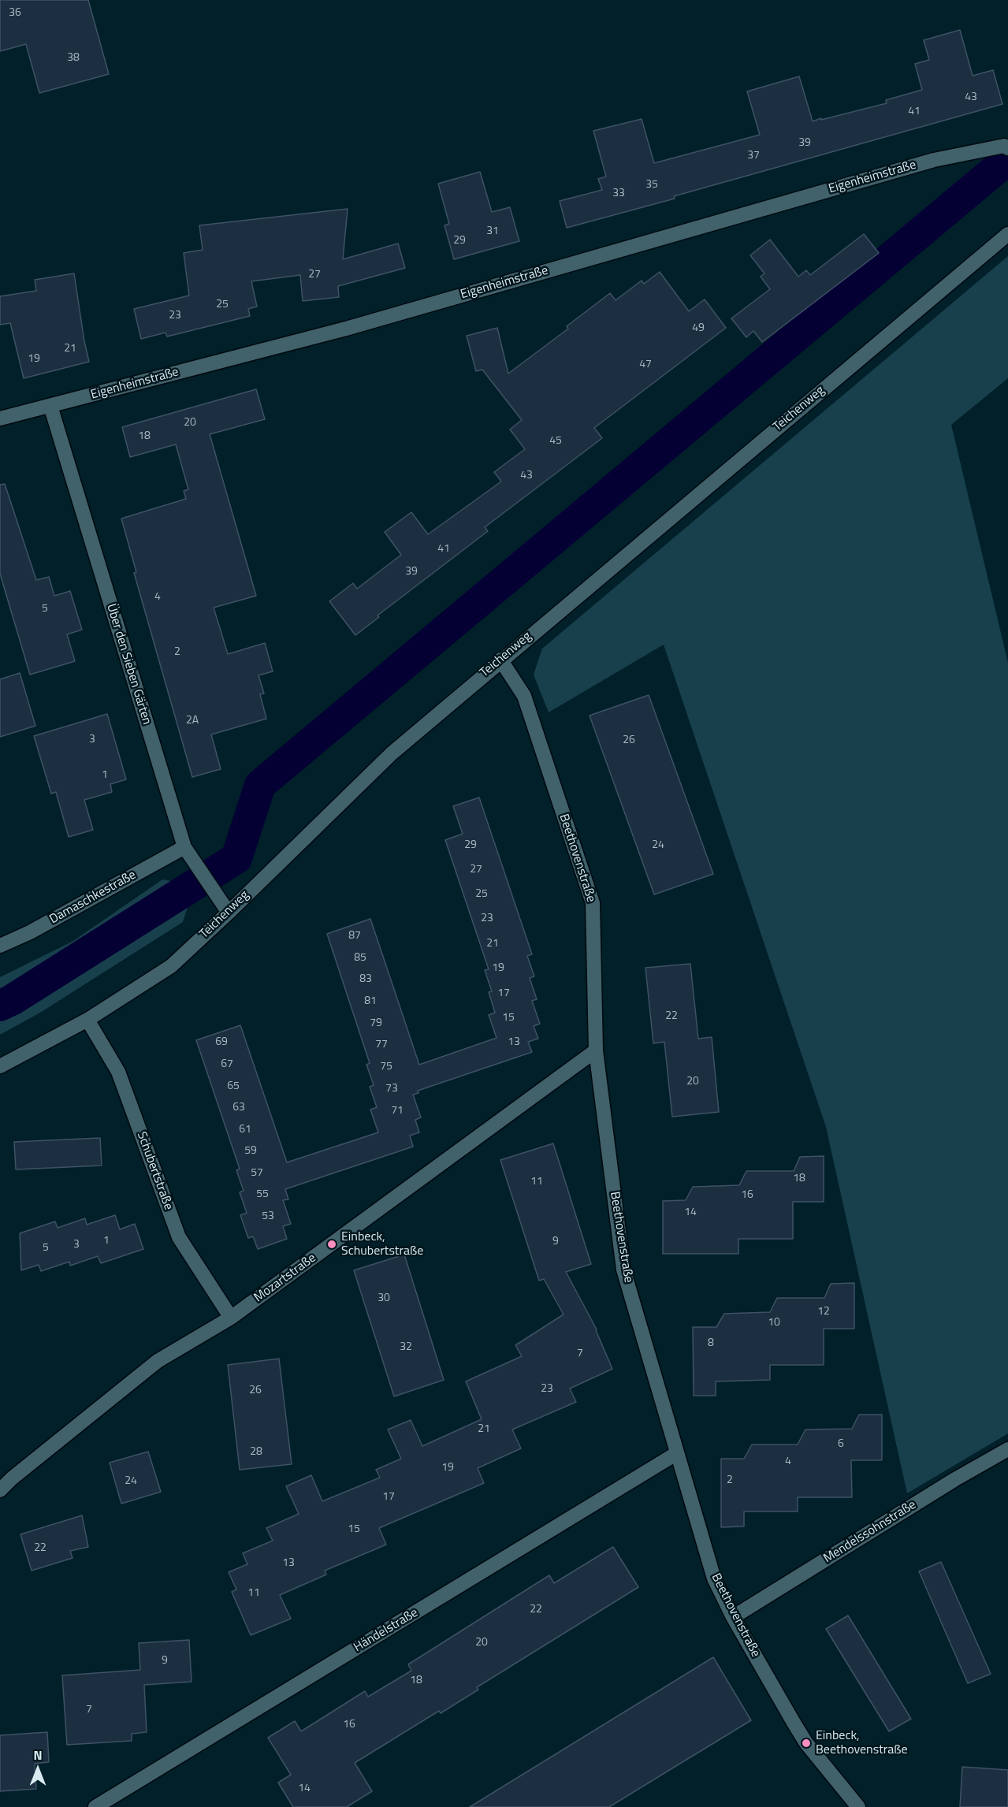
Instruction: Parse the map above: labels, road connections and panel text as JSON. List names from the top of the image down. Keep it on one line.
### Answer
{"streets":{"street":["Eigenheimstraße","Teichenweg","Über den Sieben Gärten","Beethovenstraße","Damaschkestraße","Schubertstraße","Mozartstraße","Mendelssohnstraße","Händelstraße"]},"crossings":[["Eigenheimstraße","Über den Sieben Gärten"],["Teichenweg","Über den Sieben Gärten"],["Teichenweg","Beethovenstraße"],["Teichenweg","Schubertstraße"],["Über den Sieben Gärten","Damaschkestraße"],["Beethovenstraße","Mozartstraße"],["Beethovenstraße","Mendelssohnstraße"],["Beethovenstraße","Händelstraße"],["Schubertstraße","Mozartstraße"]],"places":["Einbeck, Schubertstraße","Einbeck, Beethovenstraße"],"house_numbers":["36","38","43","41","39","37","35","33","31","29","27","25","23","49","21","19","47","20","18","45","43","41","39","4","5","2","2A","3","26","1","29","24","27","25","23","87","21","85","19","83","17","81","22","15","79","69","13","77","67","75","20","65","73","63","71","61","59","57","18","11","55","16","14","53","1","9","3","5","30","12","10","8","32","7","23","26","21","6","28","4","19","2","24","17","15","22","13","11","22","20","9","18","7","16","14"],"north":"top"}
